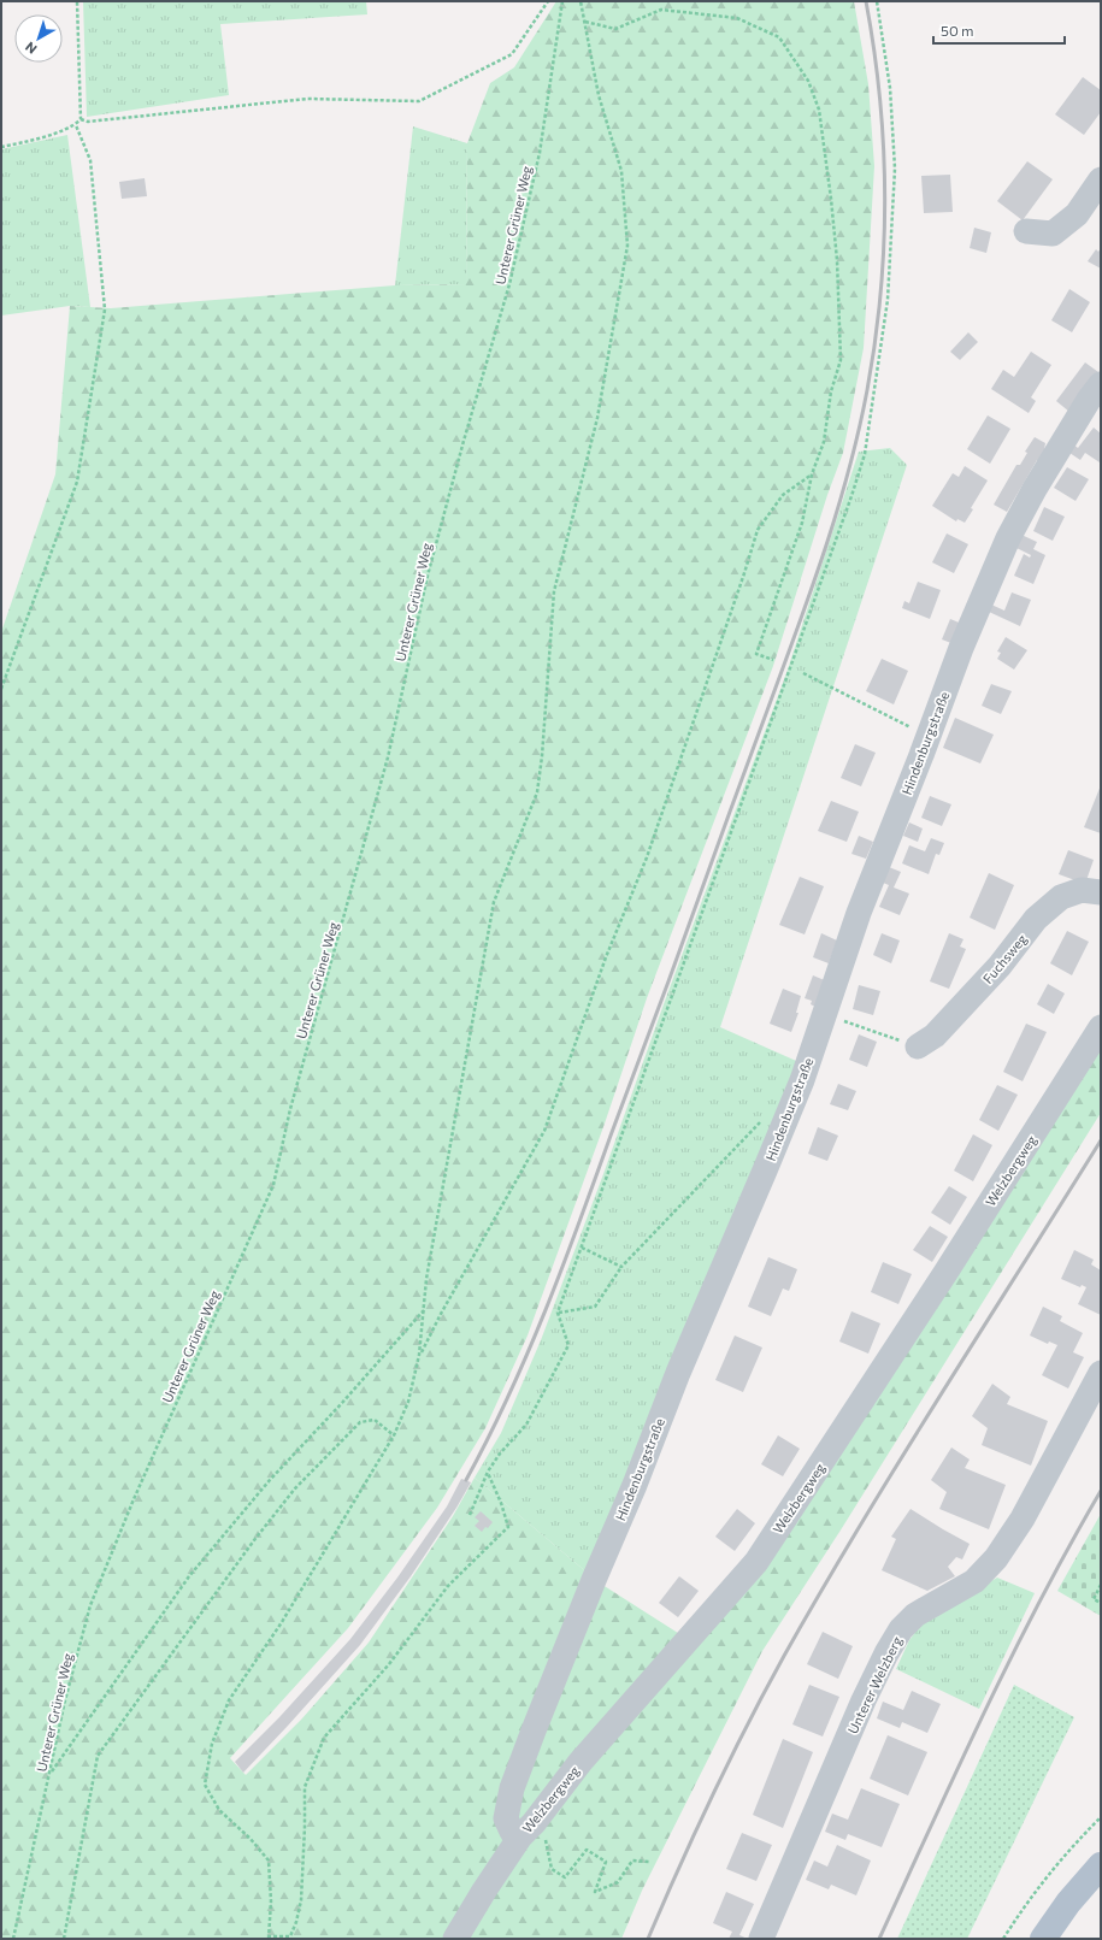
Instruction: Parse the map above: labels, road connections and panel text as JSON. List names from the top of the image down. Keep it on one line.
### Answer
{"streets":{"street":["Hindenburgstraße","Fuchsweg","Welzbergweg","Unterer Welzberg"],"path":["Unterer Grüner Weg"]},"crossings":[["Hindenburgstraße","Welzbergweg"]],"scale_bar":"50 m","north":"bottom left"}
